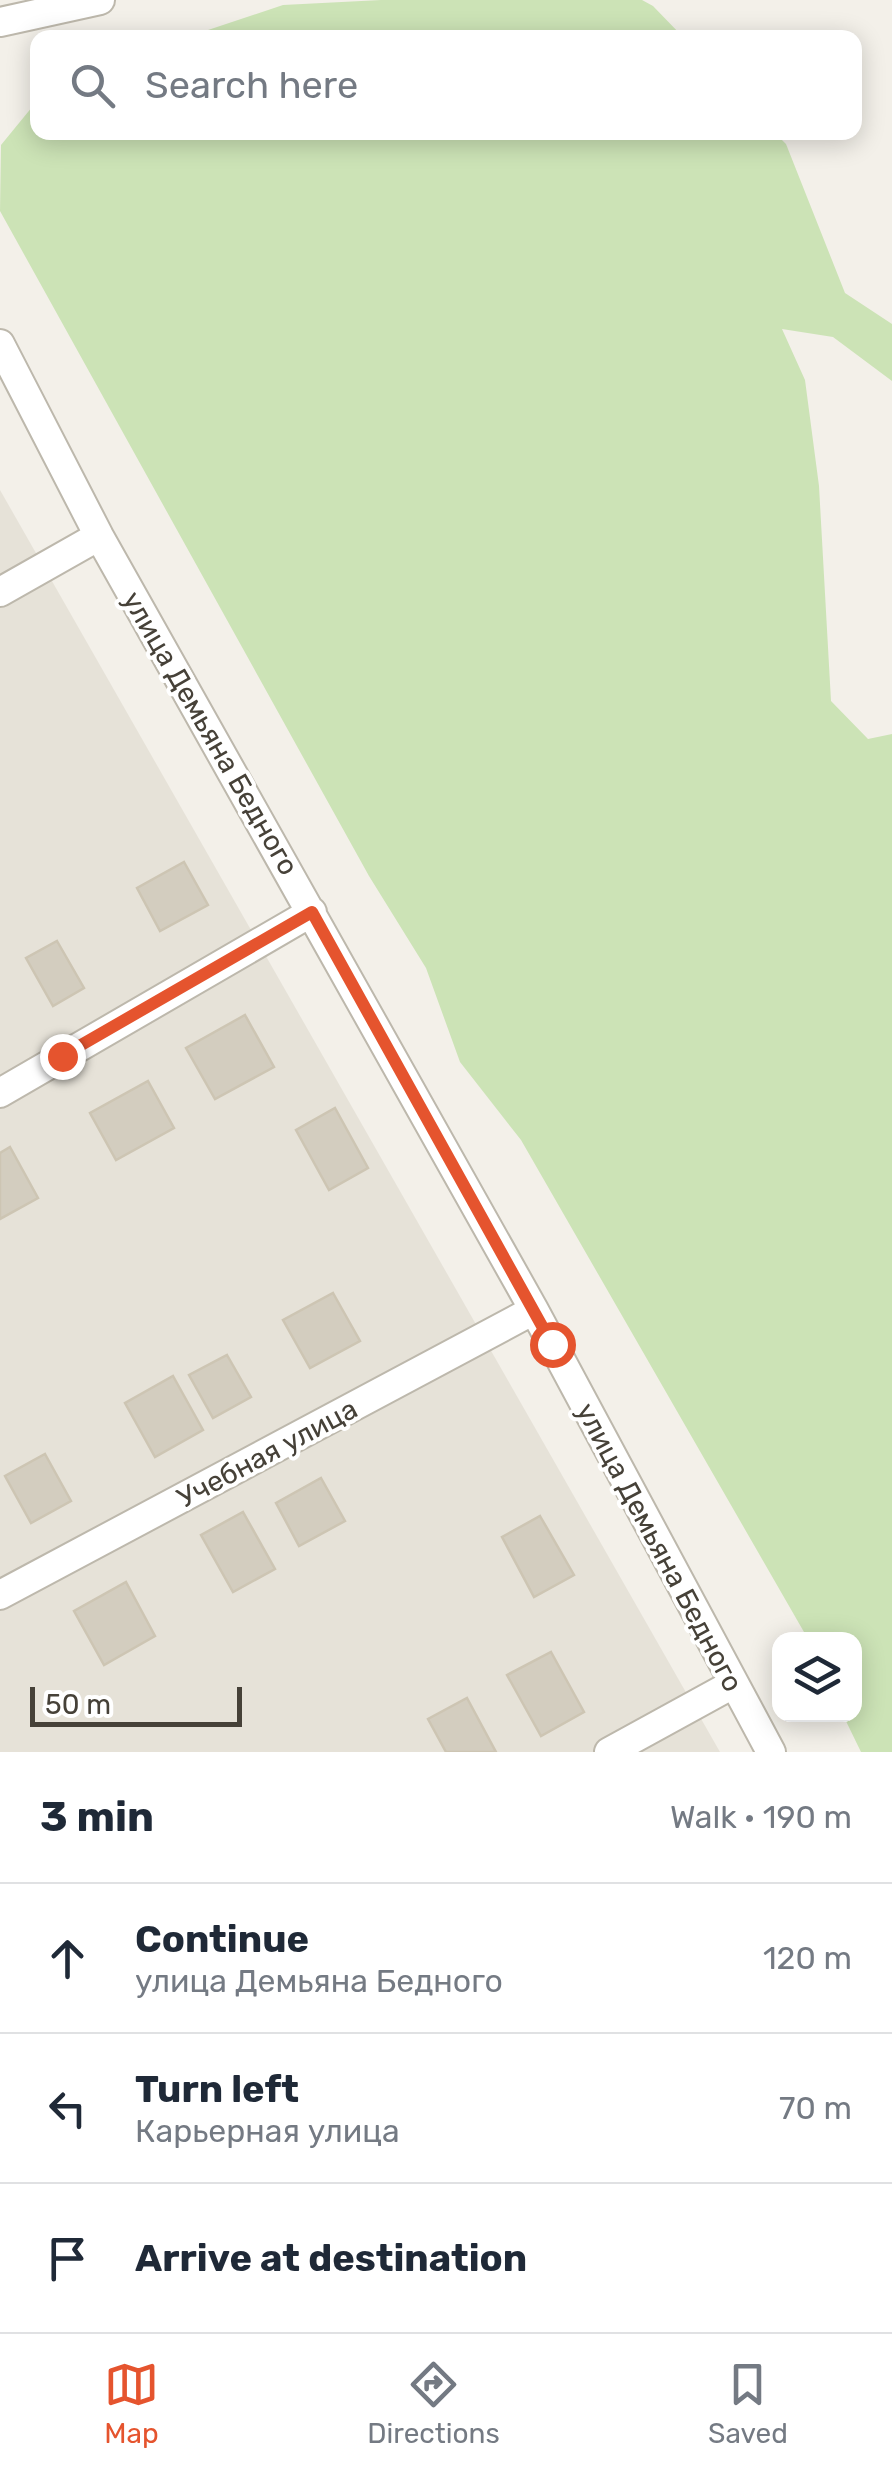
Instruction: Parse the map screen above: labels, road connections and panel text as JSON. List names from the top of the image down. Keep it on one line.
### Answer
{"streets":{"street":["улица Демьяна Бедного","Учебная улица"]},"crossings":[["улица Демьяна Бедного","Учебная улица"]],"scale_bar":"50 m","page":{"search":"Search here","scale":"50 m","heading":["3 min","Walk · 190 m"],"list":[["Continue","улица Демьяна Бедного","120 m"],["Turn left","Карьерная улица","70 m"],"Arrive at destination"],"nav":["Map","Directions","Saved"]}}
